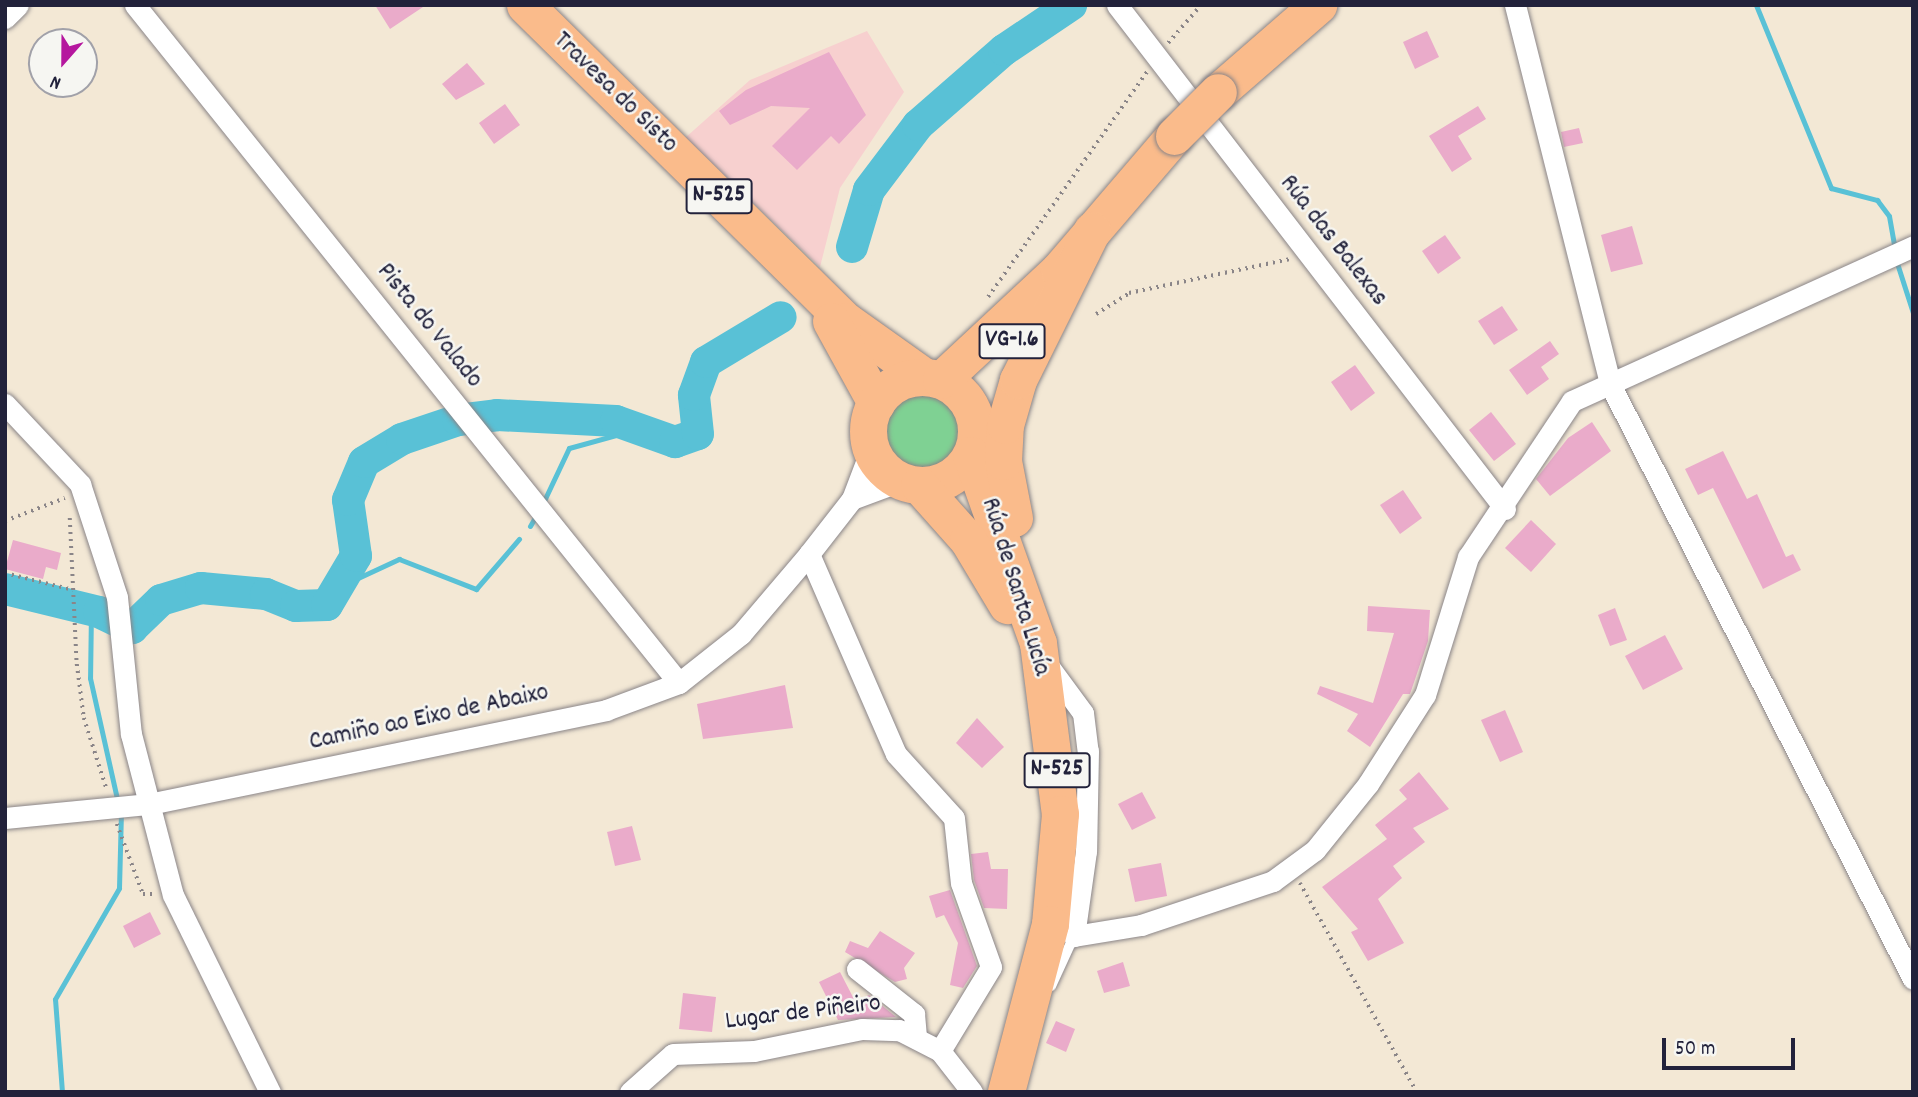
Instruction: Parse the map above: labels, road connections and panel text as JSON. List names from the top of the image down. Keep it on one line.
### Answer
{"streets":{"highway":["Travesa do Sisto","N-525","VG-1.6","Rúa de Santa Lucía"],"street":["Rúa das Balexas","Pista do Valado","Camiño ao Eixo de Abaixo","Lugar de Piñeiro"]},"crossings":[["Travesa do Sisto","N-525"],["Travesa do Sisto","VG-1.6"],["Travesa do Sisto","Rúa de Santa Lucía"],["N-525","VG-1.6"],["N-525","Rúa de Santa Lucía"],["Pista do Valado","Camiño ao Eixo de Abaixo"],["VG-1.6","Rúa de Santa Lucía"]],"scale_bar":"50 m","north":"bottom"}
